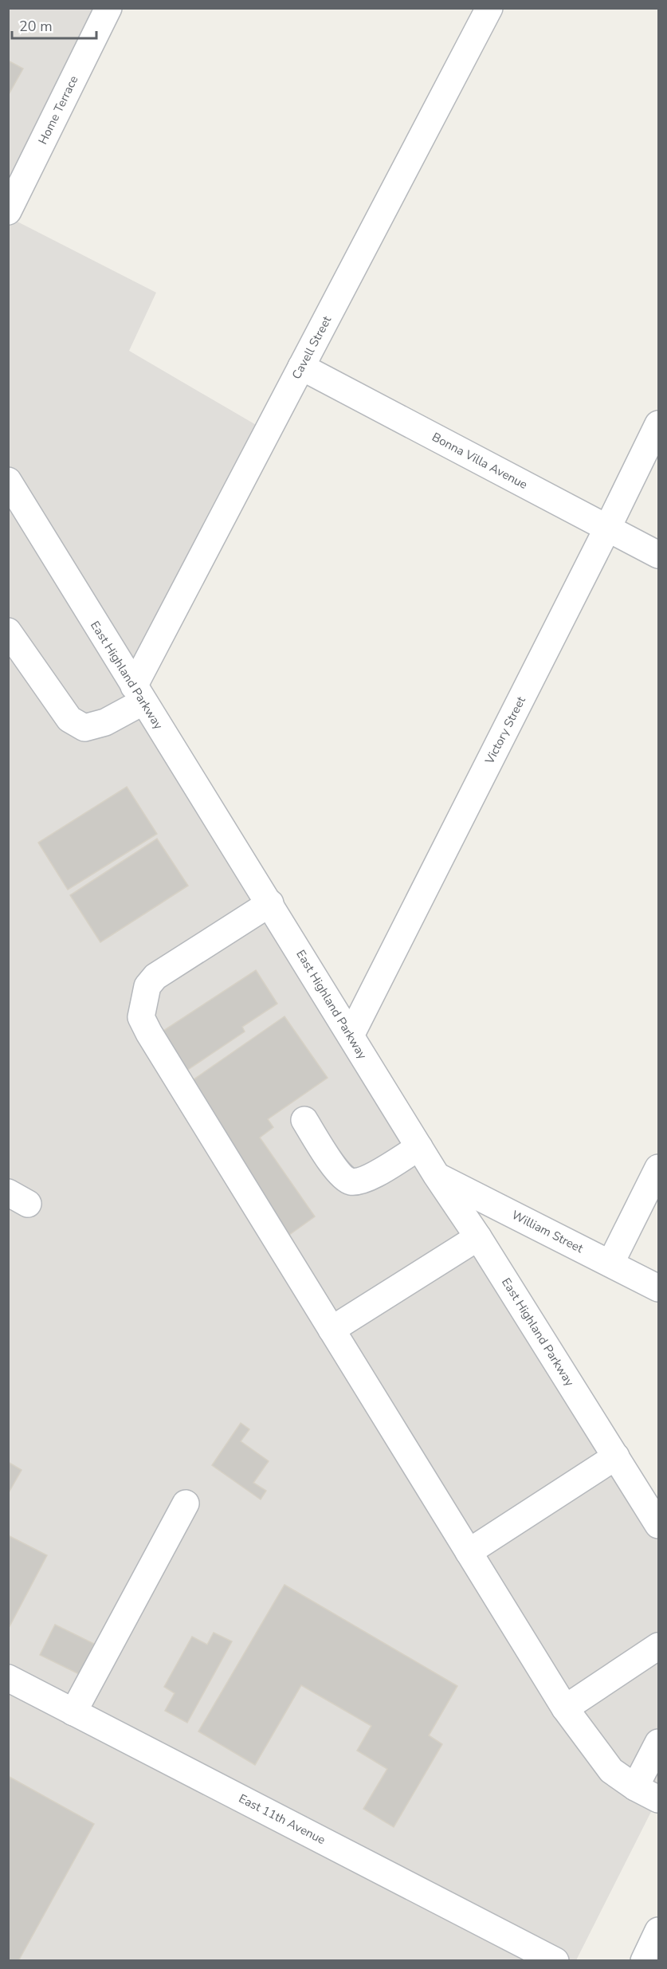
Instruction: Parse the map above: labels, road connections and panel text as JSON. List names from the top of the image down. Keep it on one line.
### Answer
{"streets":{"street":["Home Terrace","Cavell Street","Bonna Villa Avenue","East Highland Parkway","Victory Street","William Street","East 11th Avenue"]},"crossings":[["Cavell Street","Bonna Villa Avenue"],["Cavell Street","East Highland Parkway"],["Bonna Villa Avenue","Victory Street"],["East Highland Parkway","Victory Street"],["East Highland Parkway","William Street"]],"scale_bar":"20 m"}
